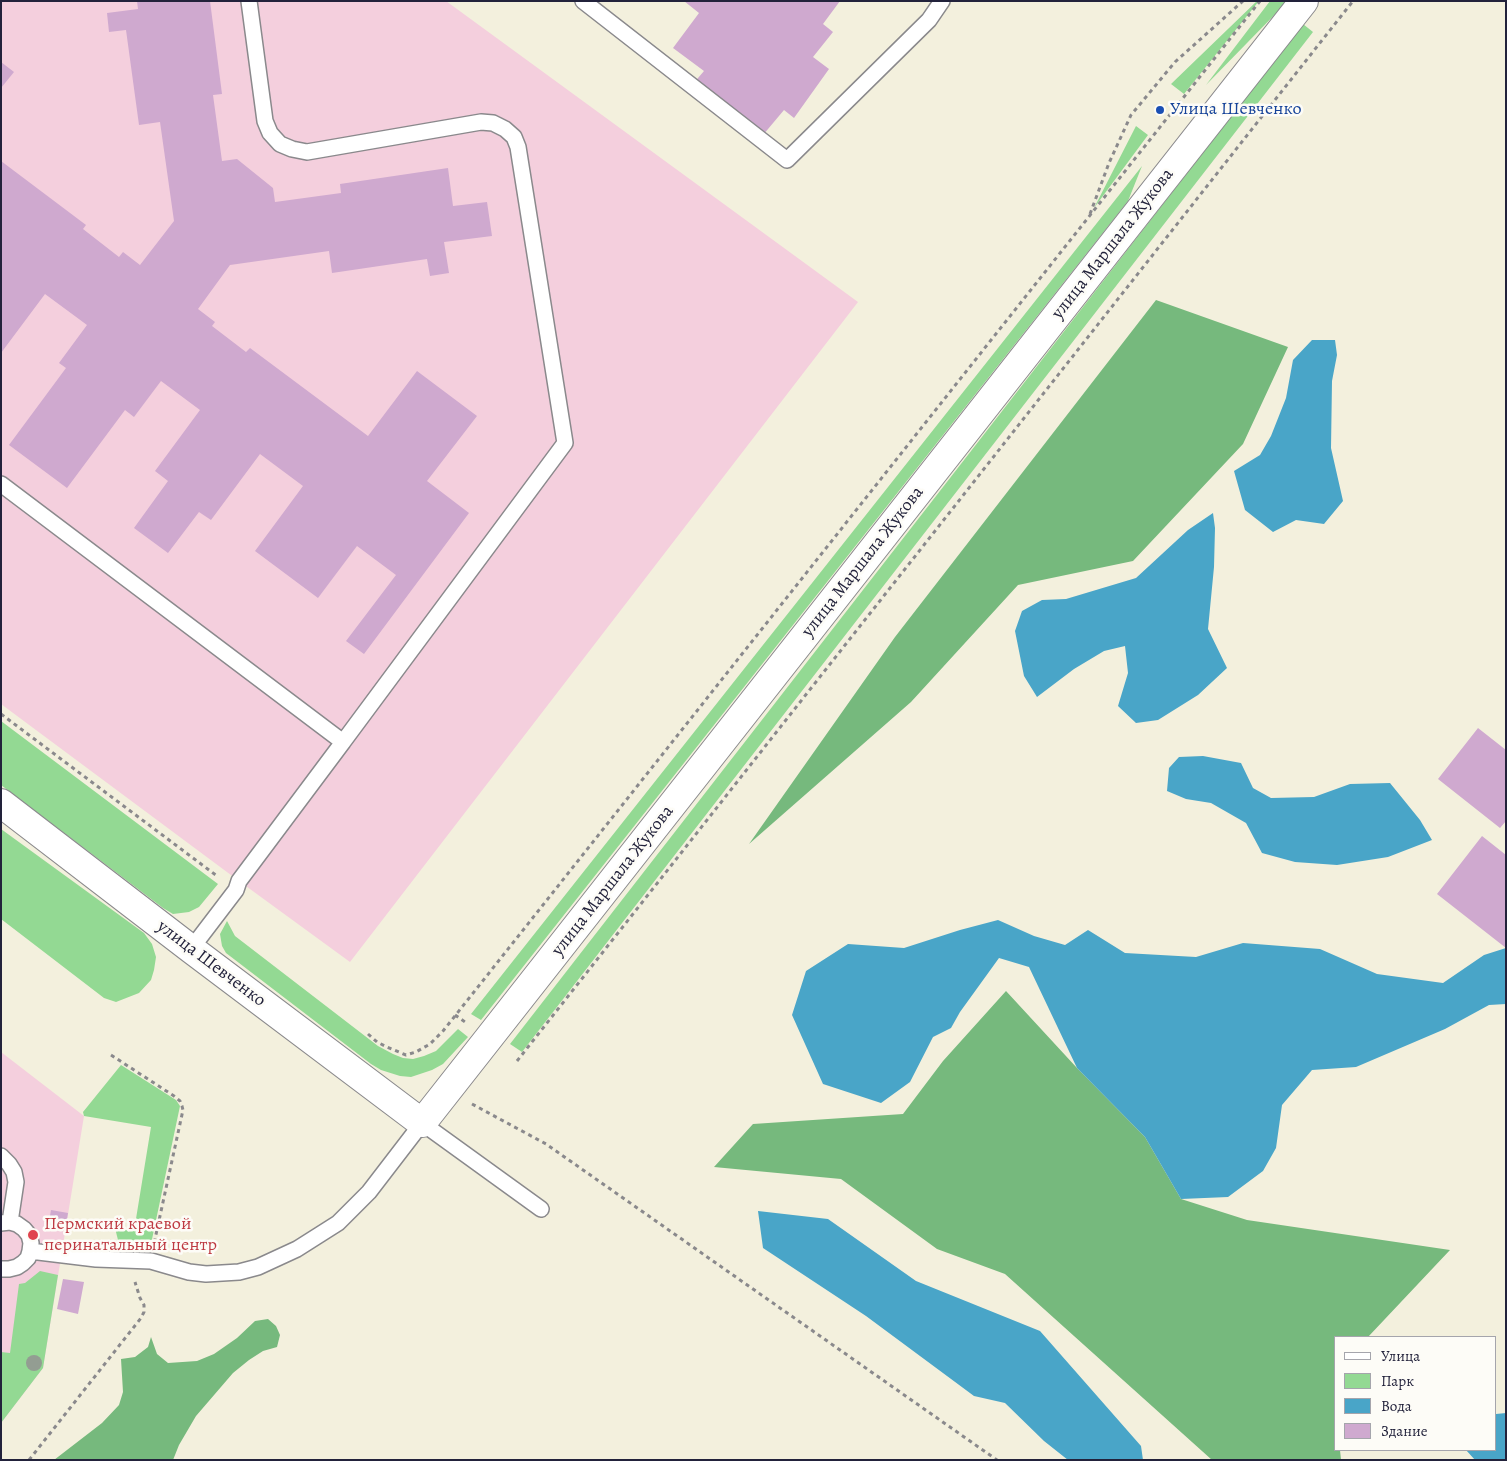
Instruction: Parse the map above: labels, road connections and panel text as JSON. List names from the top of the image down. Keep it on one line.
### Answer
{"streets":{"street":["улица Маршала Жукова","улица Шевченко"]},"crossings":[["улица Маршала Жукова","улица Шевченко"]],"places":["Улица Шевченко","Пермский краевой перинатальный центр"],"legend":["Улица","Парк","Вода","Здание"]}
